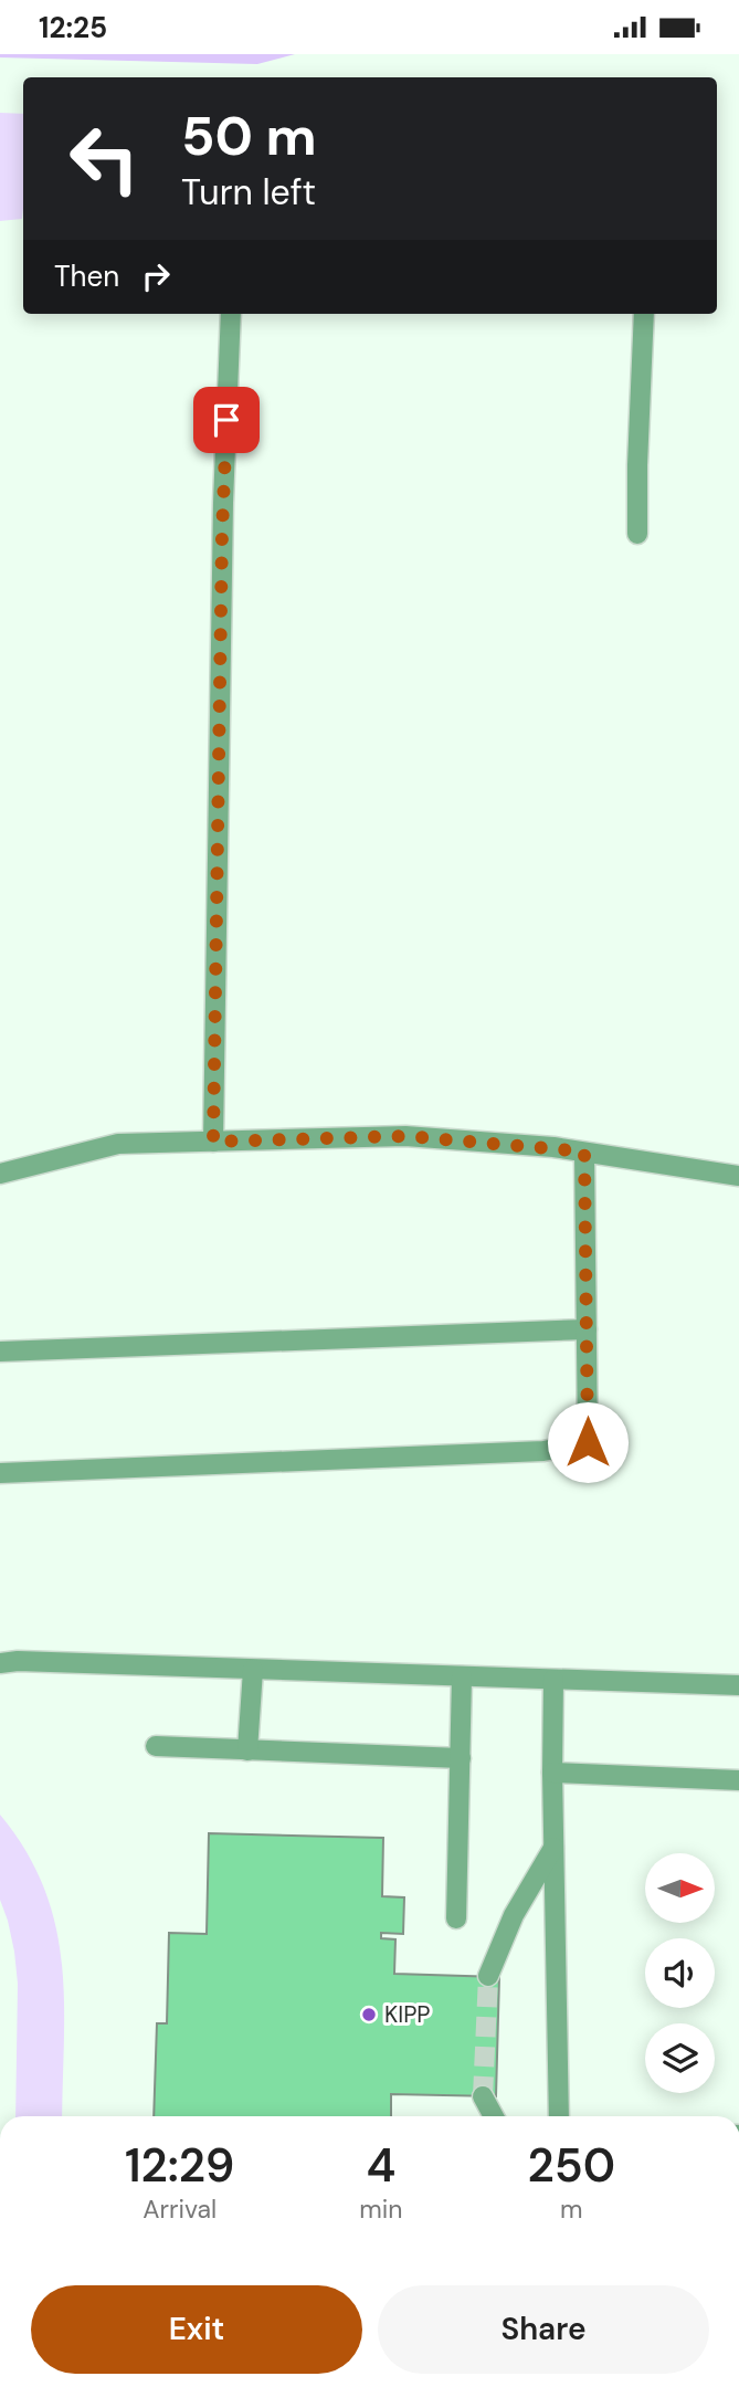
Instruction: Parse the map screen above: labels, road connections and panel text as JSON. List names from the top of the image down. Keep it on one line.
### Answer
{"places":["KIPP"],"north":"right","page":{"status":"12:25","turn":["50 m","Turn left"],"then":"Then","eta":["12:29","Arrival","4","min","250","m"],"buttons":["Exit","Share"]}}
